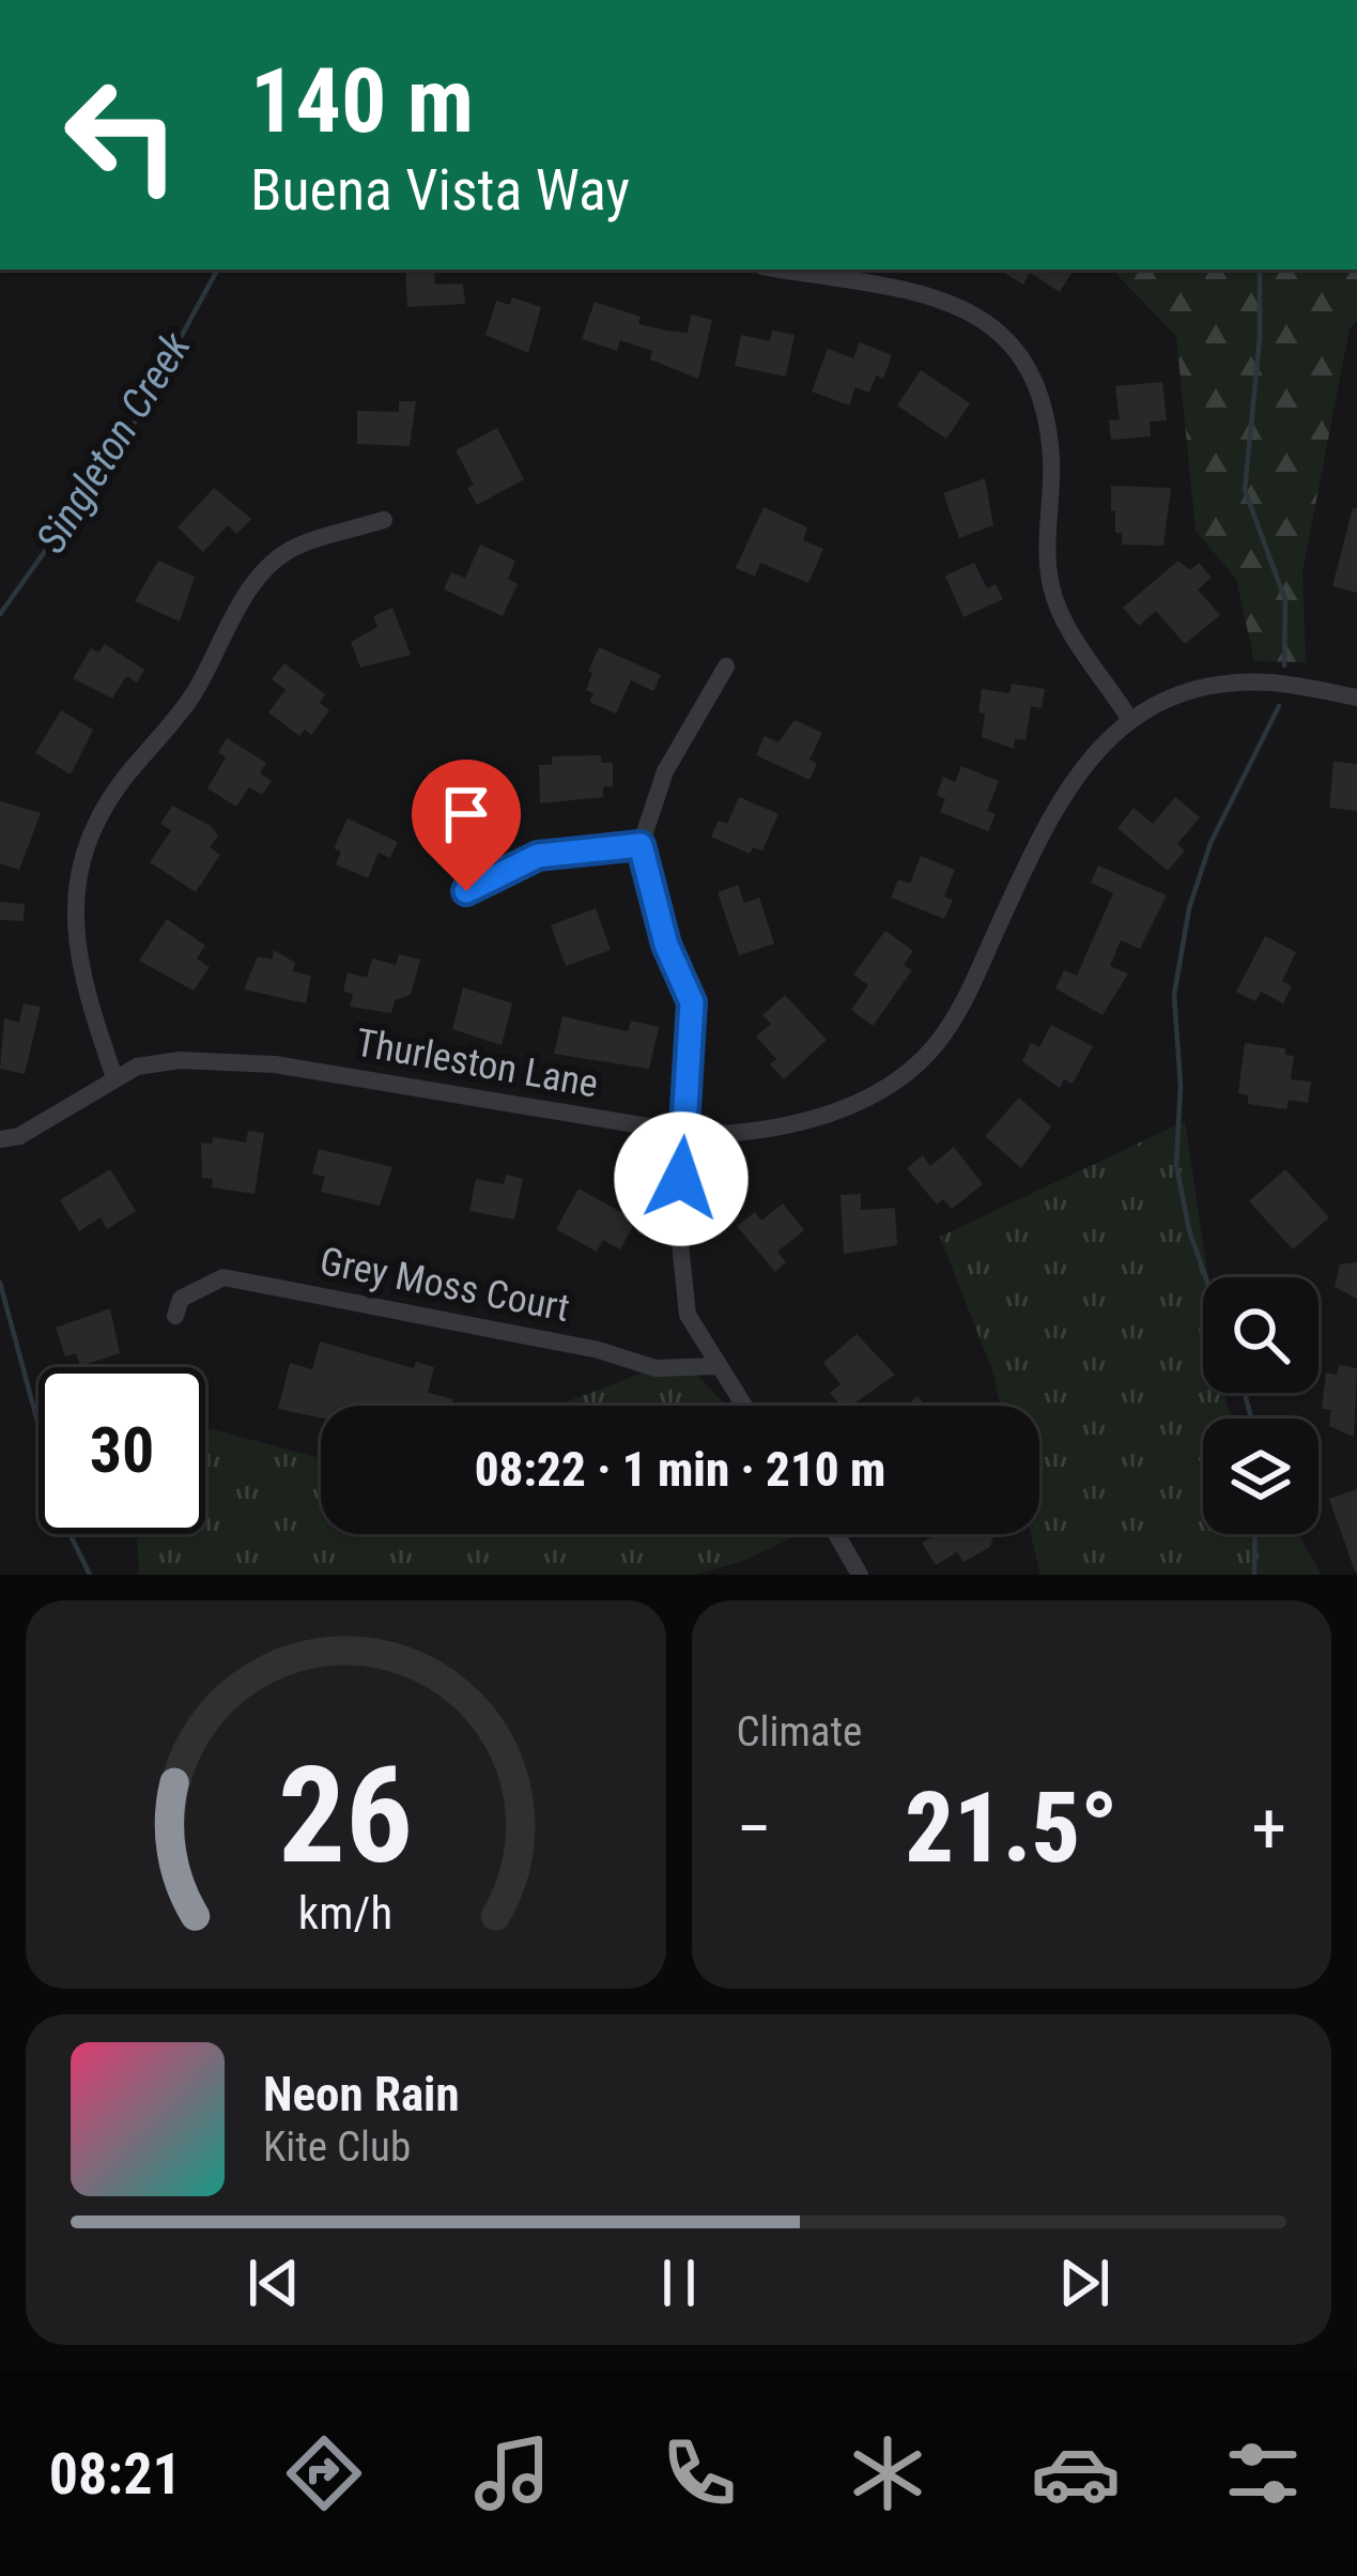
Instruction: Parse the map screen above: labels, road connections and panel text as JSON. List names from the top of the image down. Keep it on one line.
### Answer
{"streets":{"street":["Thurleston Lane","Grey Moss Court"]},"water":["Singleton Creek"],"page":{"turn":["140 m","Buena Vista Way"],"limit":"30","trip":"08:22 · 1 min · 210 m","tile":"Climate","heat":["−","21.5°","+"],"song":["Neon Rain","Kite Club"],"tabs":"08:21","gauge":["26","km/h"]}}
